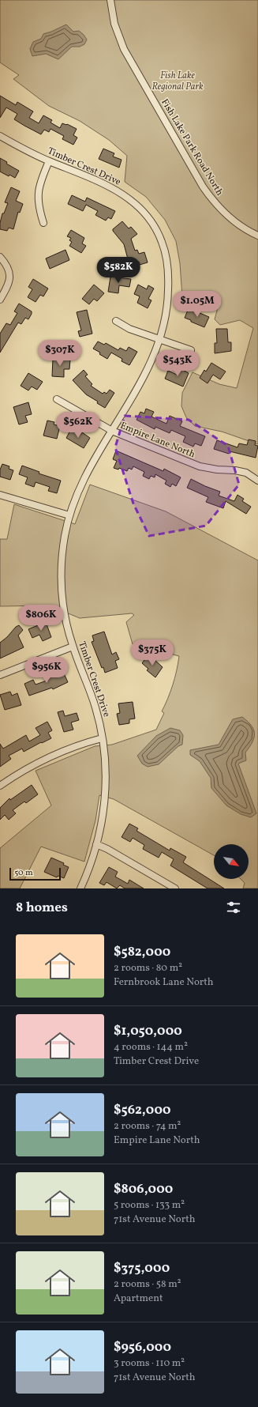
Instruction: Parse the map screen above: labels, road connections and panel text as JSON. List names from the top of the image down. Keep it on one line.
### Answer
{"streets":{"street":["Fish Lake Park Road North","Timber Crest Drive","Empire Lane North"]},"crossings":[["Timber Crest Drive","Empire Lane North"]],"parks":["Fish Lake Regional Park"],"scale_bar":"50 m","north":"bottom right","page":{"price":["$582K","$1.05M","$307K","$543K","$562K","$806K","$375K","$956K"],"scale":"50 m","heading":"8 homes","list":[{"name":"$582,000","note":"2 rooms · 80 m² · Fernbrook Lane North"},{"name":"$1,050,000","note":"4 rooms · 144 m² · Timber Crest Drive"},{"name":"$562,000","note":"2 rooms · 74 m² · Empire Lane North"},{"name":"$806,000","note":"5 rooms · 133 m² · 71st Avenue North"},{"name":"$375,000","note":"2 rooms · 58 m² · Apartment"},{"name":"$956,000","note":"3 rooms · 110 m² · 71st Avenue North"}]}}
